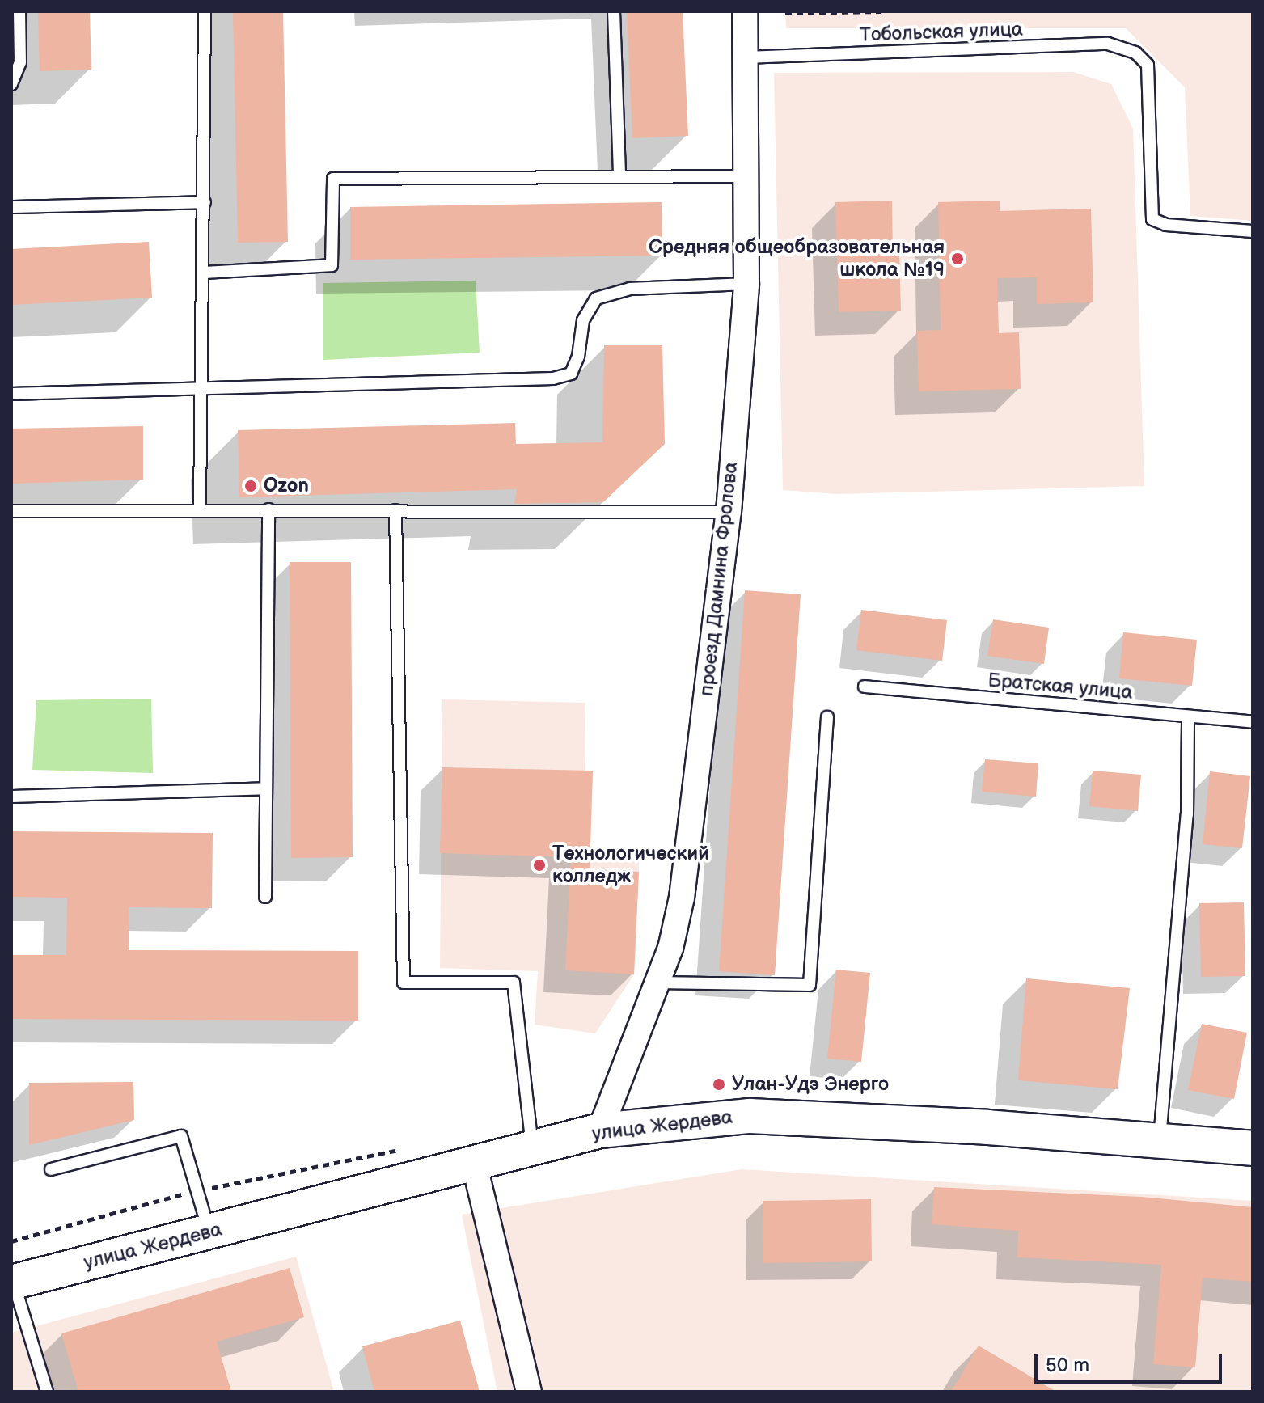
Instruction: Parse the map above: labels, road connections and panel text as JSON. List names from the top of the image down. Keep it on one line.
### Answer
{"streets":{"main road":["улица Жердева"],"street":["проезд Дамнина Фролова"],"lane":["Тобольская улица","Братская улица"]},"crossings":[["Тобольская улица","проезд Дамнина Фролова"],["проезд Дамнина Фролова","улица Жердева"]],"places":["Средняя общеобразовательная школа №19","Ozon","Технологический колледж","Улан-Удэ Энерго"],"scale_bar":"50 m"}
